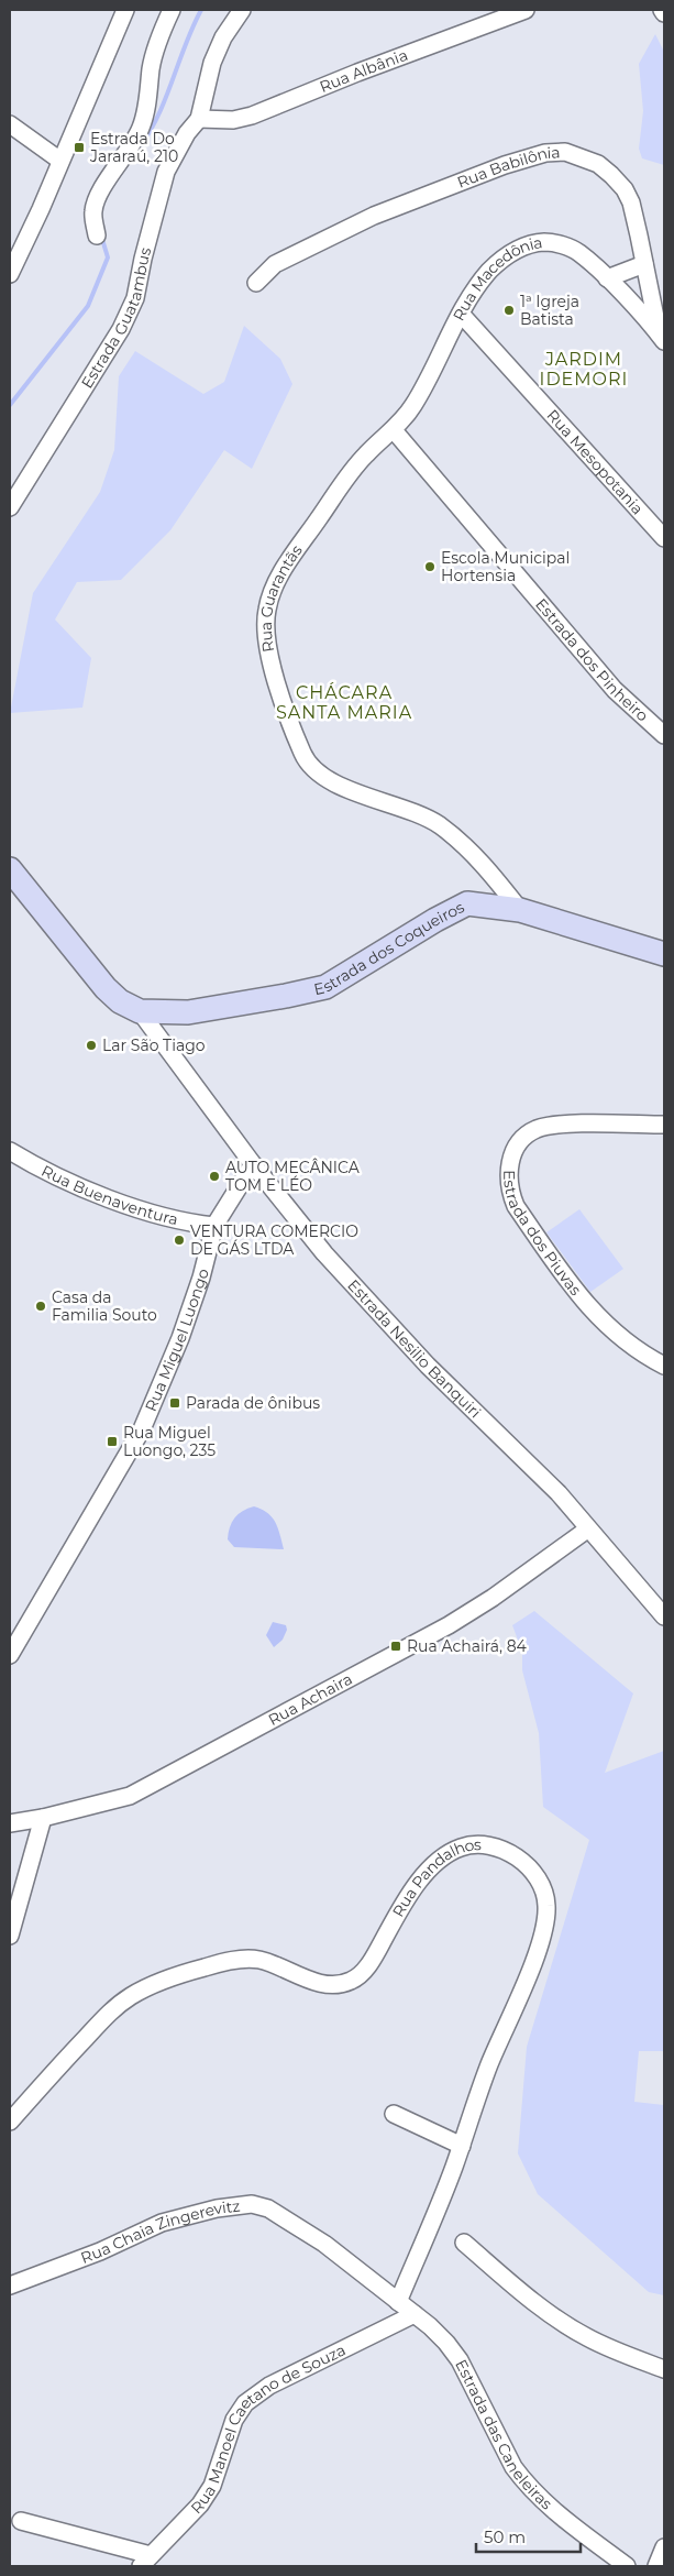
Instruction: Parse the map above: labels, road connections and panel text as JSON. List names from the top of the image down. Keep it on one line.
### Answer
{"streets":{"street":["Rua Albânia","Rua Babilônia","Rua Macedônia","Estrada Guatambus","Rua Mesopotania","Rua Guarantãs","Estrada dos Pinheiro","Estrada dos Coqueiros","Rua Buenaventura","Estrada dos Piuvas","Rua Miguel Luongo","Estrada Nesilio Banquiri","Rua Achaira","Rua Pandalhos","Rua Chaia Zingerevitz","Rua Manoel Caetano de Souza","Estrada das Caneleiras"]},"crossings":[["Rua Albânia","Estrada Guatambus"],["Rua Babilônia","Rua Macedônia"],["Rua Macedônia","Rua Mesopotania"],["Rua Macedônia","Rua Guarantãs"],["Rua Macedônia","Estrada dos Pinheiro"],["Rua Guarantãs","Estrada dos Pinheiro"],["Rua Guarantãs","Estrada dos Coqueiros"],["Estrada dos Coqueiros","Estrada Nesilio Banquiri"],["Rua Buenaventura","Rua Miguel Luongo"],["Rua Miguel Luongo","Estrada Nesilio Banquiri"],["Estrada Nesilio Banquiri","Rua Achaira"],["Rua Pandalhos","Rua Chaia Zingerevitz"],["Rua Chaia Zingerevitz","Rua Manoel Caetano de Souza"],["Rua Chaia Zingerevitz","Estrada das Caneleiras"],["Rua Manoel Caetano de Souza","Estrada das Caneleiras"]],"districts":["JARDIM IDEMORI","CHÁCARA SANTA MARIA"],"places":{"transit":["Estrada Do Jararaú, 210","Parada de ônibus","Rua Miguel Luongo, 235","Rua Achairá, 84"],"other":["1ª Igreja Batista","Escola Municipal Hortensia","Lar São Tiago","AUTO MECÂNICA TOM E LÉO","VENTURA COMERCIO DE GÁS LTDA","Casa da Familia Souto"]},"scale_bar":"50 m"}
